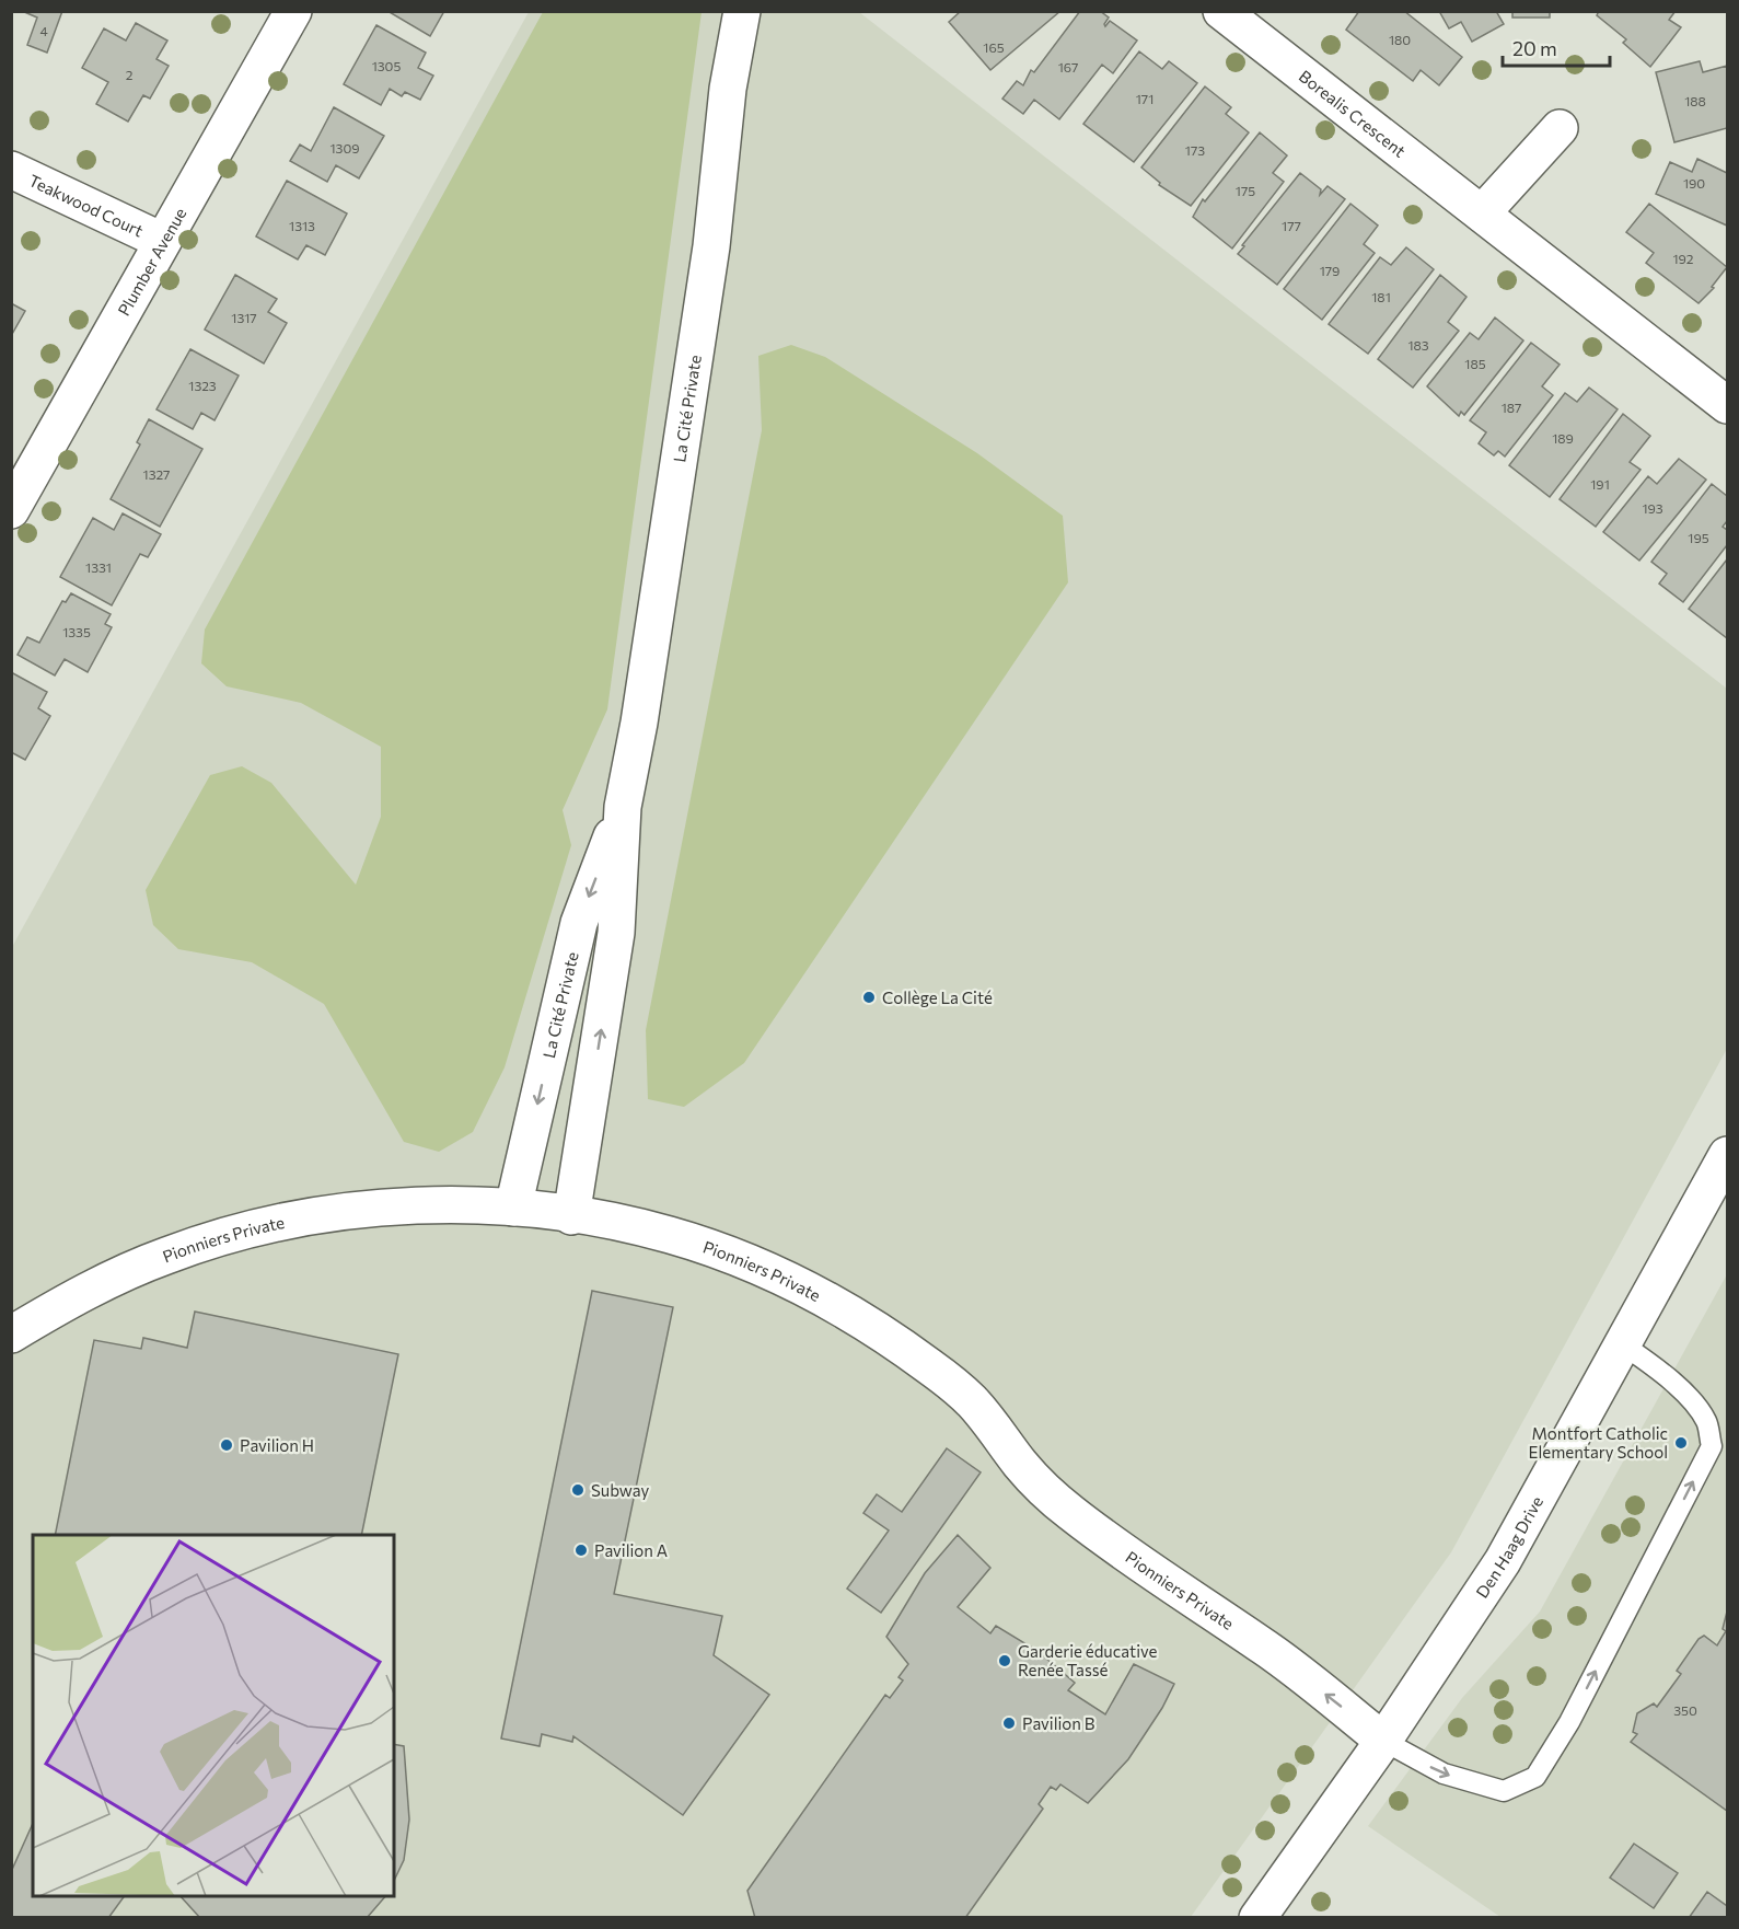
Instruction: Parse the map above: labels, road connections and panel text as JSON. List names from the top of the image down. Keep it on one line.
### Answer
{"streets":{"street":["Borealis Crescent","Teakwood Court","Plumber Avenue","La Cité Private","Pionniers Private","Den Haag Drive"]},"crossings":[["Teakwood Court","Plumber Avenue"],["La Cité Private","Pionniers Private"],["Pionniers Private","Den Haag Drive"]],"one_way":["Pionniers Private"],"places":["Collège La Cité","Montfort Catholic Elementary School","Pavilion H","Subway","Pavilion A","Garderie éducative Renée Tassé","Pavilion B"],"house_numbers":["4","180","165","1305","167","2","171","188","1309","173","190","175","1313","177","192","179","181","1317","183","185","1323","187","189","1327","191","193","195","1331","1335","350"],"scale_bar":"20 m"}
